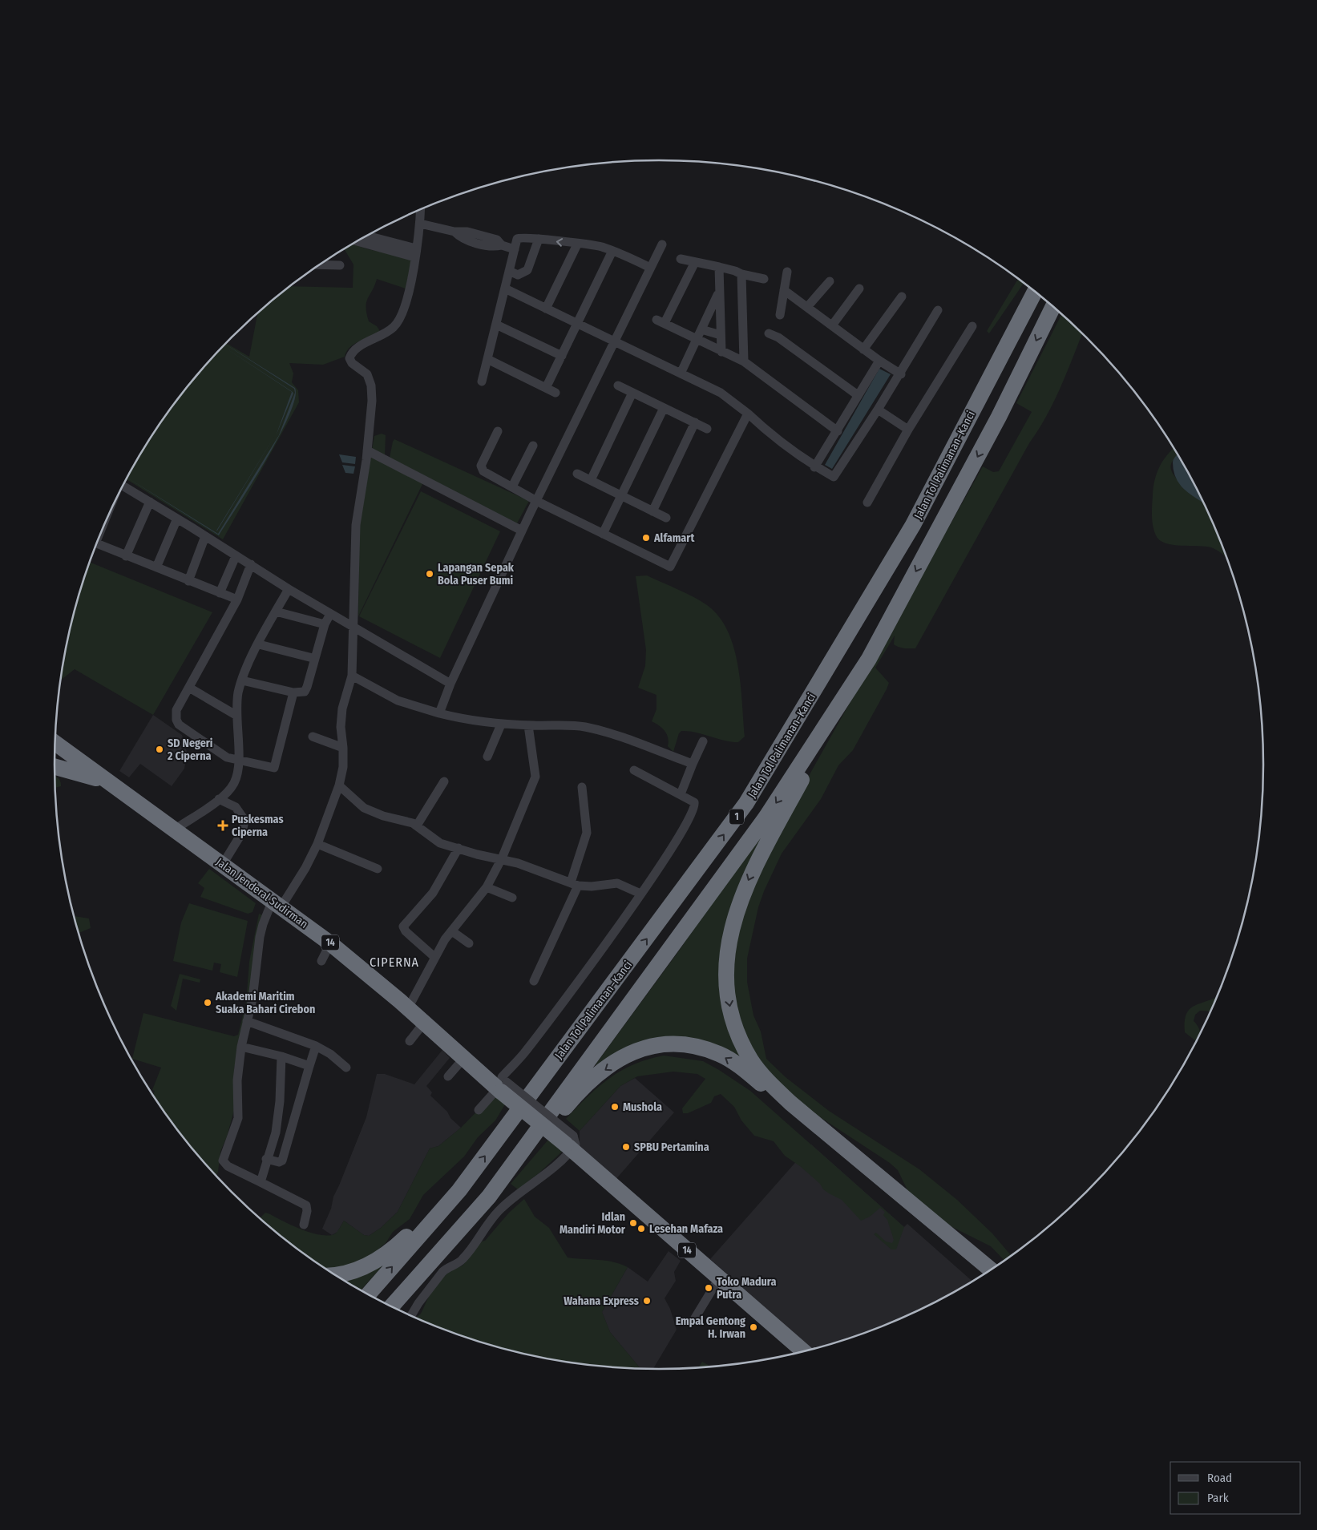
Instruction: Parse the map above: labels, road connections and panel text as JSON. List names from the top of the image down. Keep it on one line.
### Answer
{"streets":{"highway":["Jalan Tol Palimanan–Kanci","1","Jalan Jenderal Sudirman","14"]},"crossings":[["Jalan Jenderal Sudirman","14"]],"districts":["CIPERNA"],"places":{"other":["Alfamart","Lapangan Sepak Bola Puser Bumi","SD Negeri 2 Ciperna","Akademi Maritim Suaka Bahari Cirebon","Mushola","SPBU Pertamina","Idlan Mandiri Motor","Lesehan Mafaza","Toko Madura Putra","Wahana Express","Empal Gentong H. Irwan"],"health":["Puskesmas Ciperna"]},"legend":["Road","Park"]}
